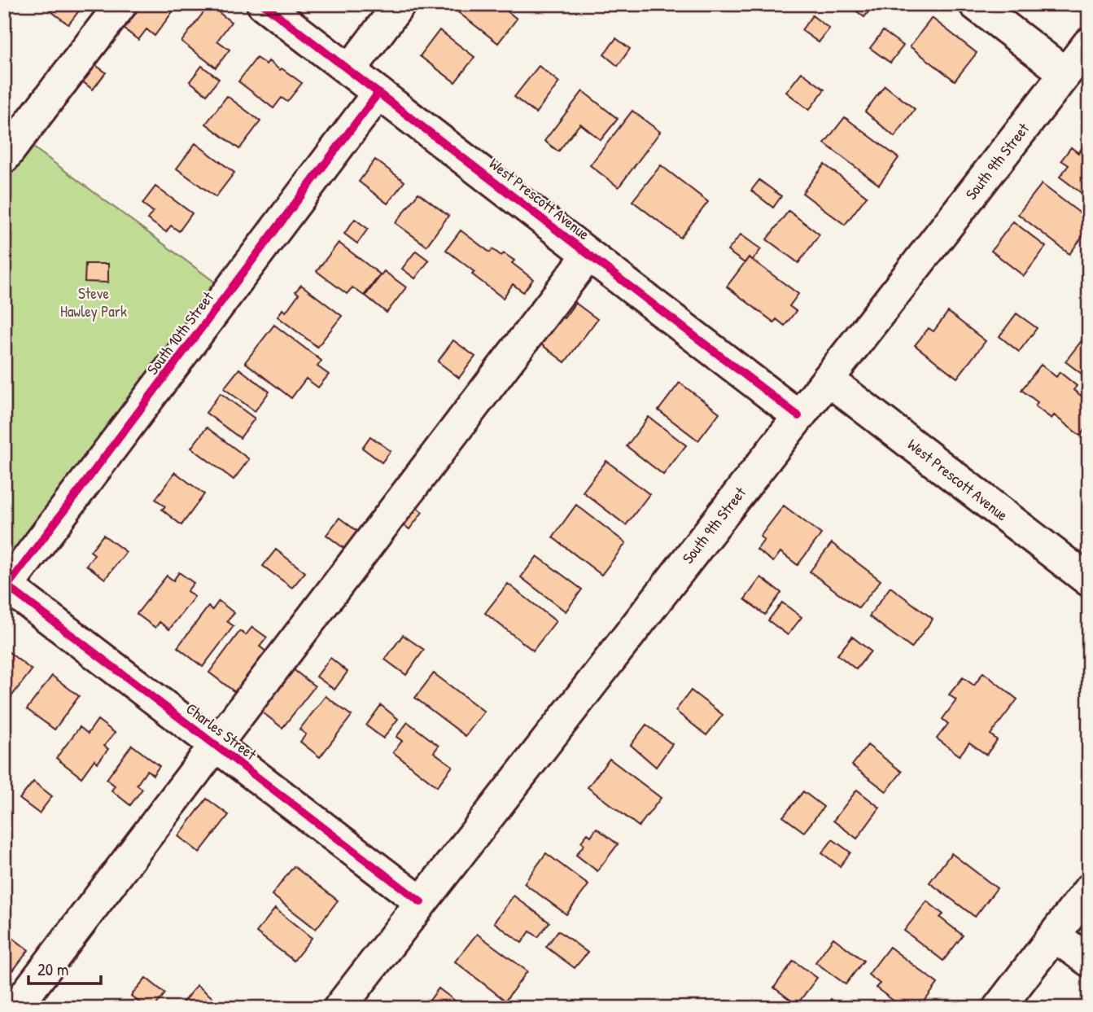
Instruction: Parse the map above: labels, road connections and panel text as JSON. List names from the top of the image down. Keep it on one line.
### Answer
{"streets":{"street":["South 9th Street","West Prescott Avenue","South 10th Street","Charles Street"]},"crossings":[["South 9th Street","West Prescott Avenue"],["South 9th Street","Charles Street"],["West Prescott Avenue","South 10th Street"],["South 10th Street","Charles Street"]],"parks":["Steve Hawley Park"],"scale_bar":"20 m"}
